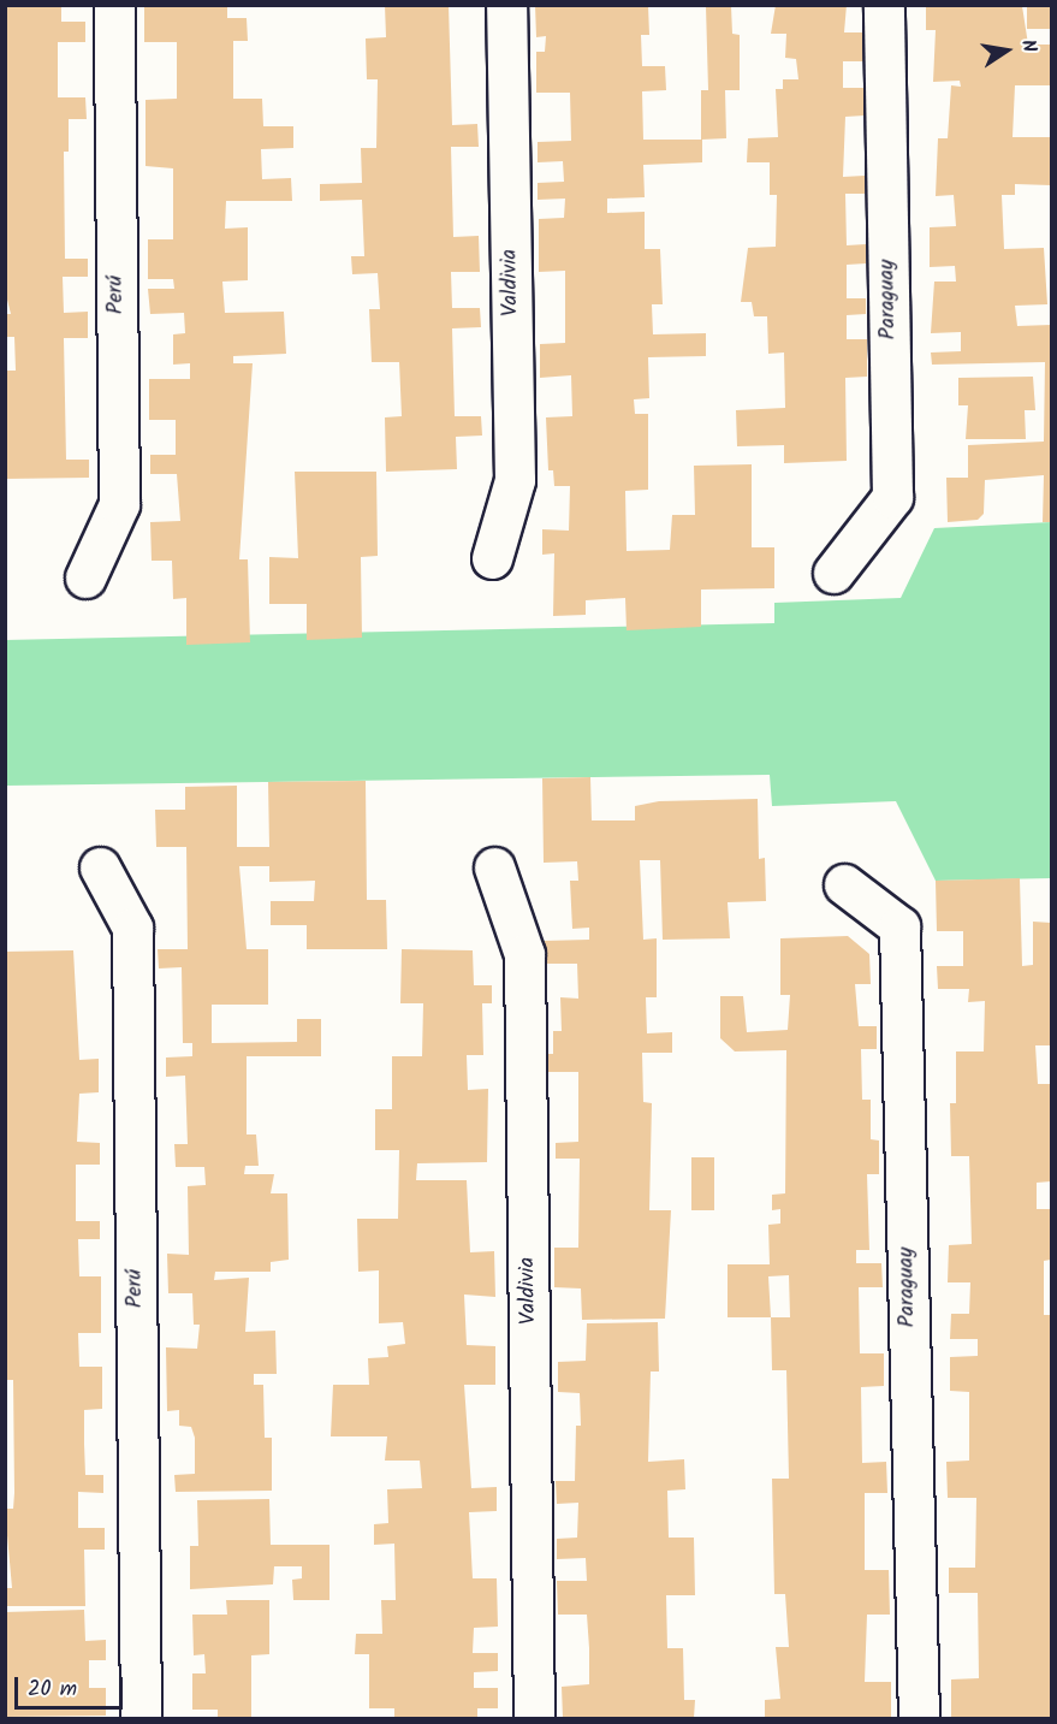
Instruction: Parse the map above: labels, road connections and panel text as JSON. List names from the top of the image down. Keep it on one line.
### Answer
{"streets":{"street":["Valdivia","Perú","Paraguay"]},"scale_bar":"20 m","north":"right"}
